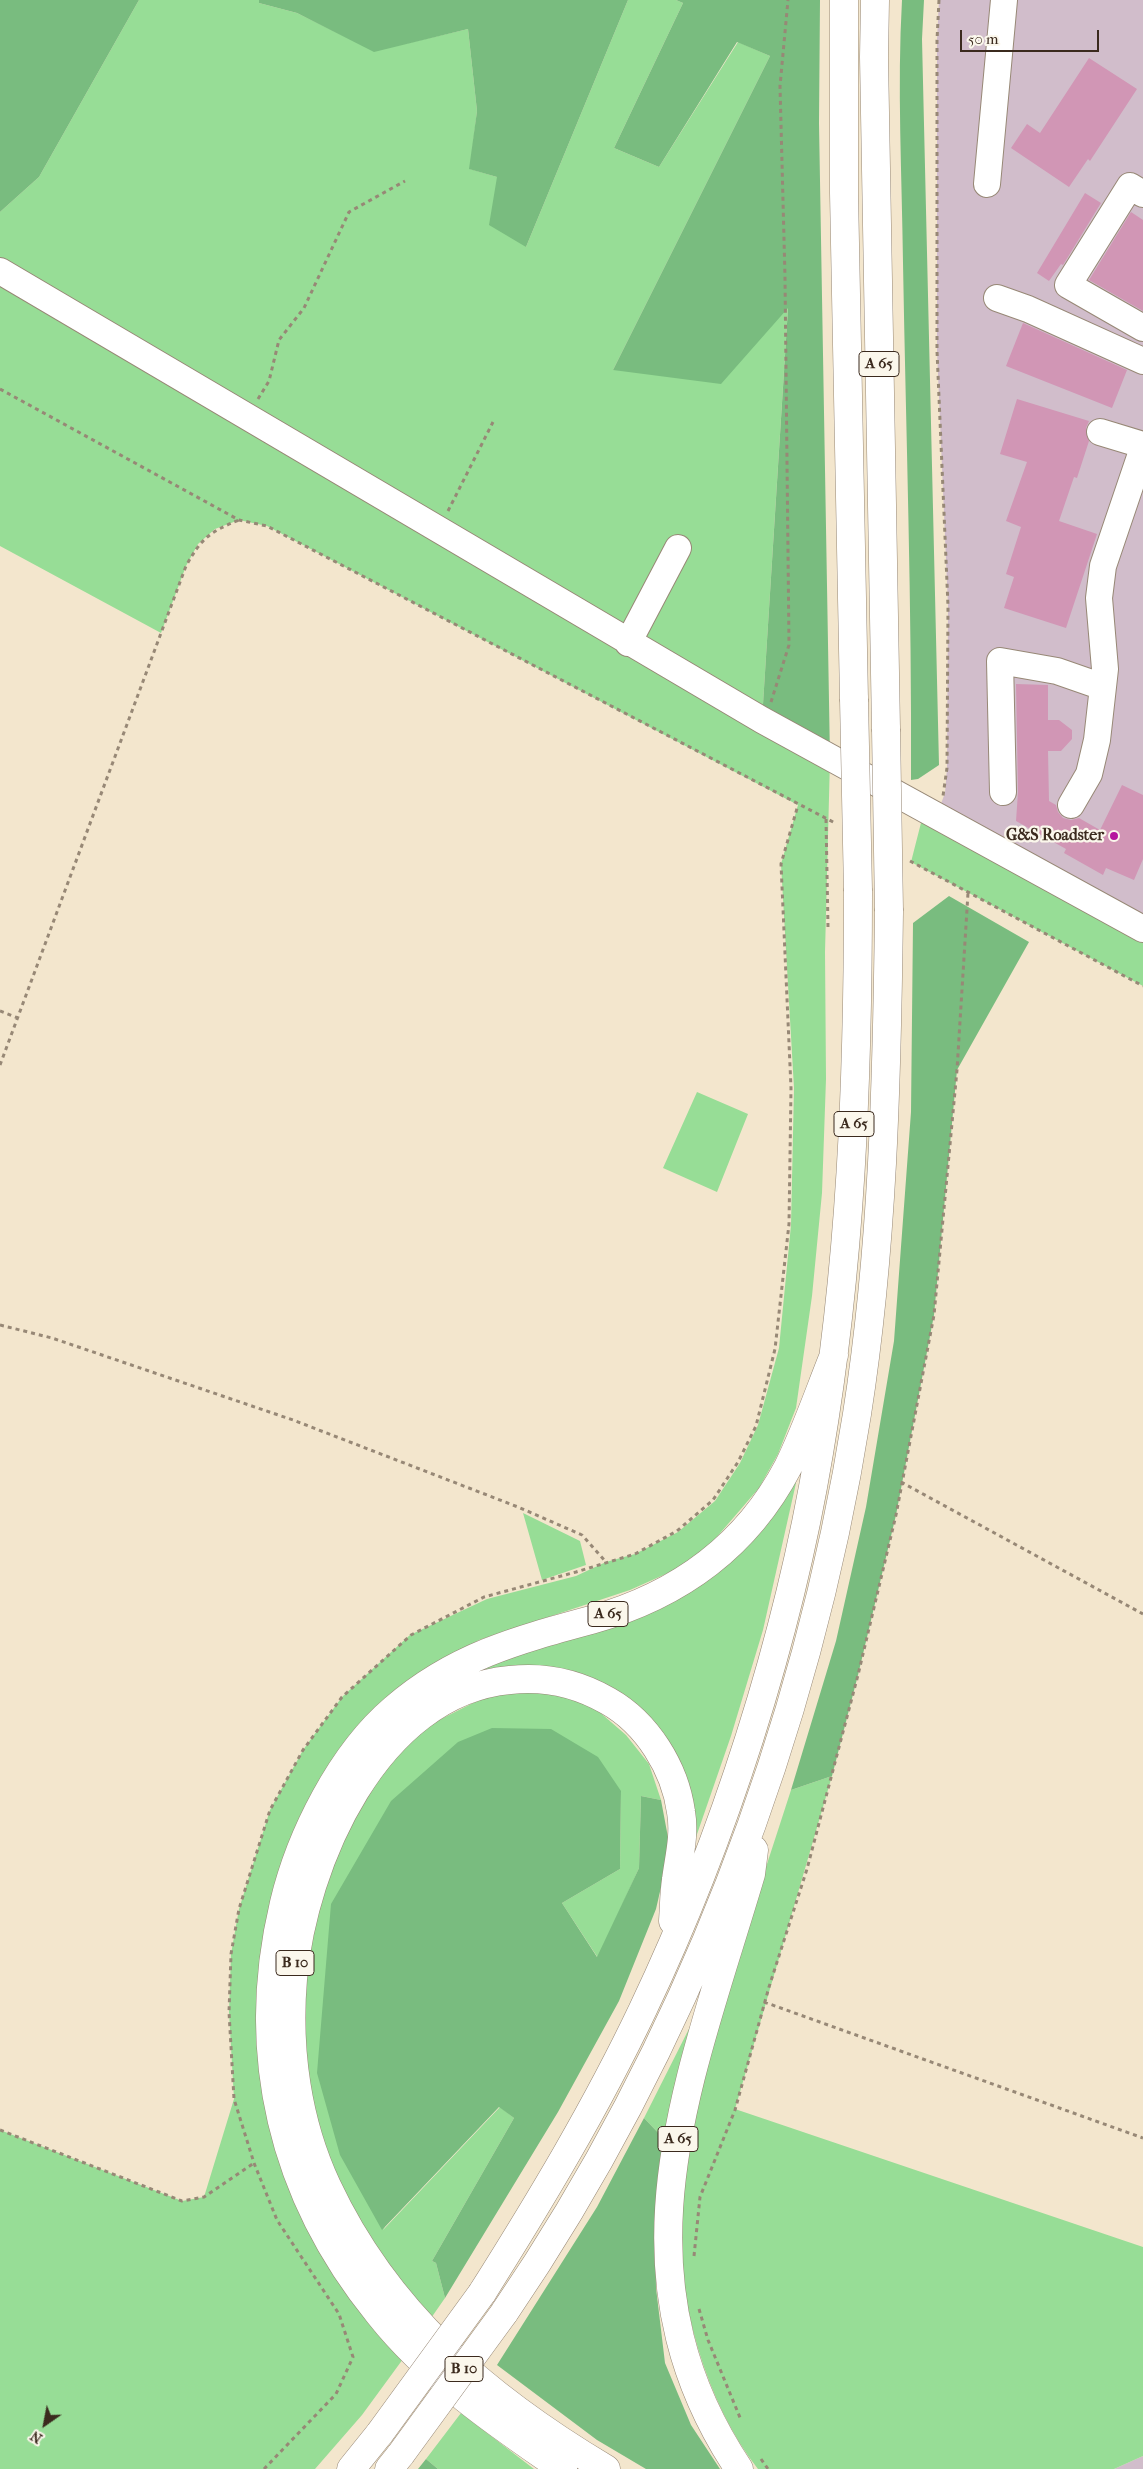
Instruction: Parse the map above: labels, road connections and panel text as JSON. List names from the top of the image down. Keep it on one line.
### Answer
{"streets":{"highway":["A 65","B 10"]},"crossings":[["A 65","B 10"]],"places":["G&S Roadster"],"scale_bar":"50 m","north":"bottom left"}
